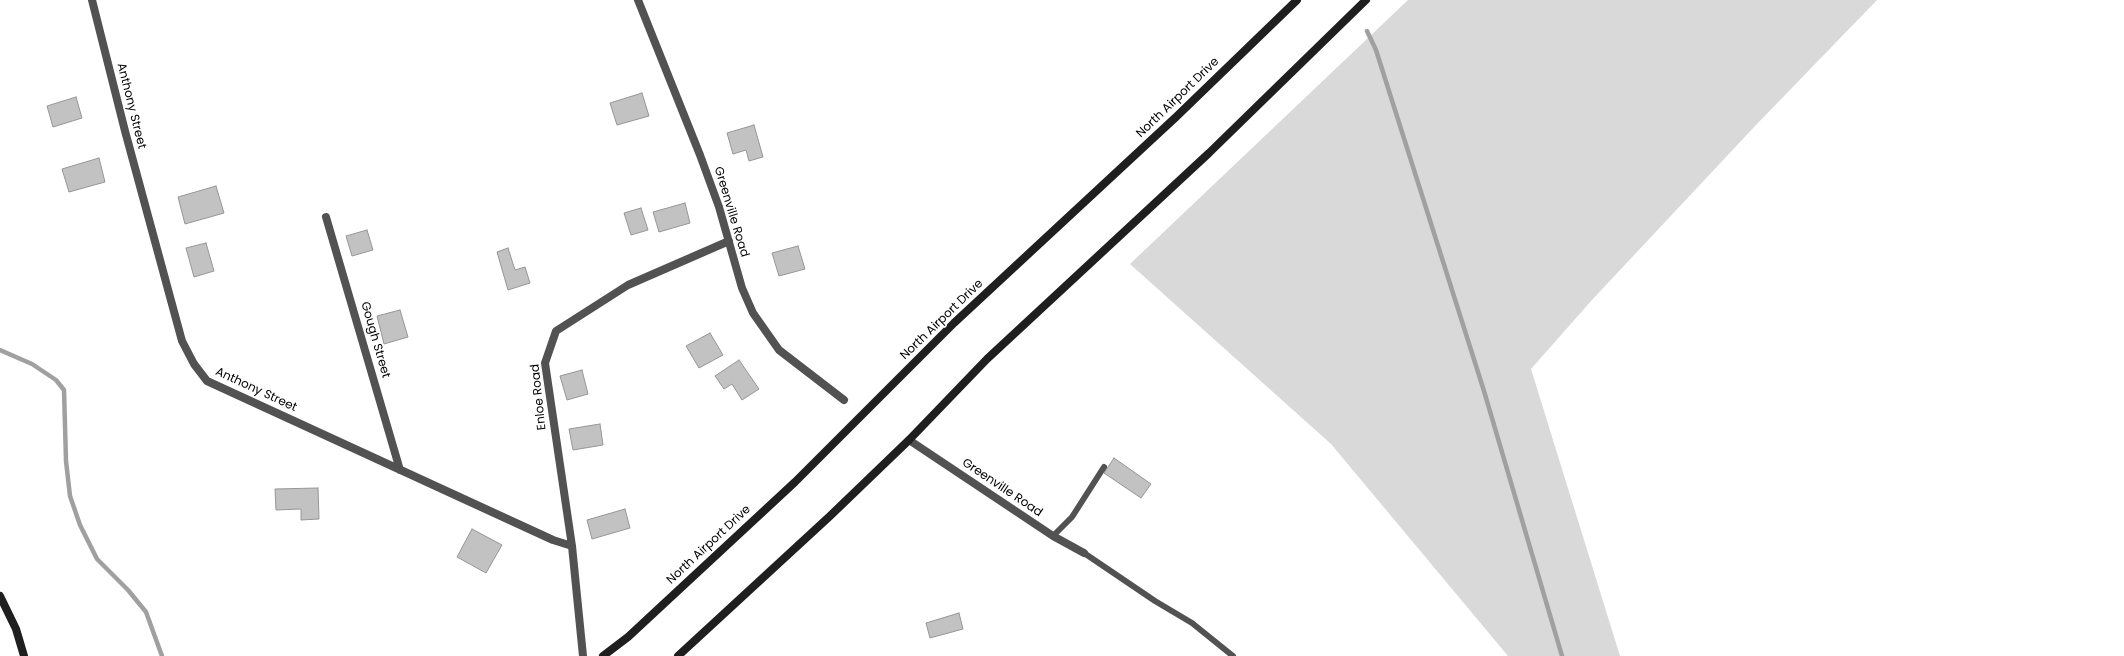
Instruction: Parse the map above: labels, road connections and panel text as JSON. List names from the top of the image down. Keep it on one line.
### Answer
{"streets":{"main road":["North Airport Drive"],"street":["Anthony Street","Greenville Road","Gough Street","Enloe Road"]},"crossings":[["Anthony Street","Gough Street"],["Anthony Street","Enloe Road"],["Greenville Road","Enloe Road"]]}
